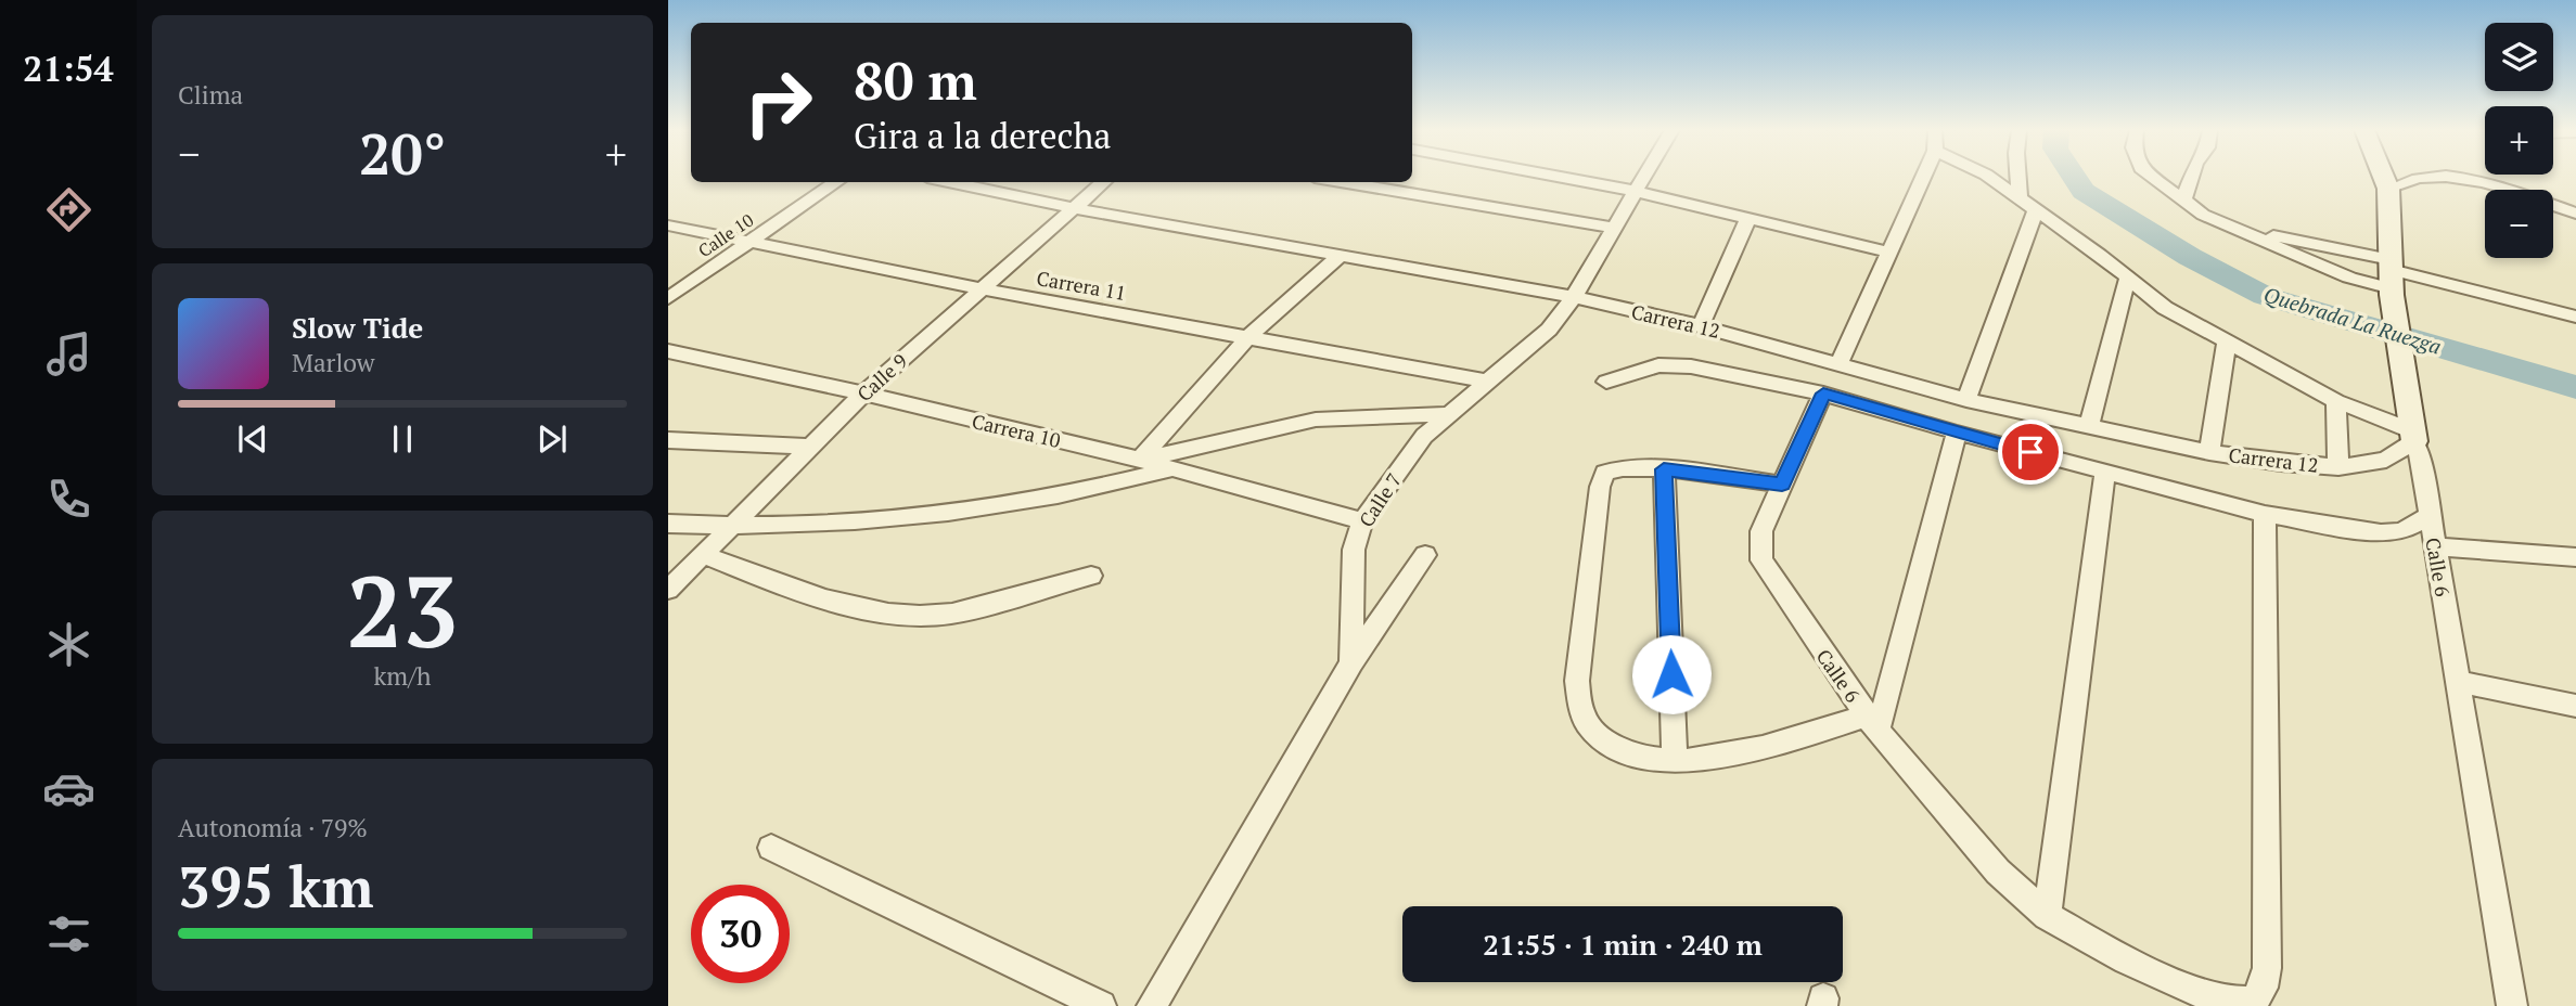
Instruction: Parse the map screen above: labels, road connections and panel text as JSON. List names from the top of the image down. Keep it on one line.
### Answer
{"streets":{"street":["Calle 10","Carrera 11","Carrera 12","Calle 9","Carrera 10","Calle 7","Calle 6"]},"crossings":[["Calle 10","Carrera 11"],["Carrera 11","Calle 9"],["Carrera 11","Calle 7"],["Carrera 12","Calle 9"],["Carrera 12","Calle 7"],["Carrera 12","Calle 6"],["Calle 9","Carrera 10"],["Carrera 10","Calle 7"]],"water":["Quebrada La Ruezga"],"page":{"tabs":"21:54","tile":["Clima",["23","km/h"],["Autonomía · 79%","395 km"]],"map_buttons":["+","−"],"turn":["80 m","Gira a la derecha"],"heat":["−","20°","+"],"song":["Slow Tide","Marlow"],"limit":"30","trip":"21:55 · 1 min · 240 m"}}
